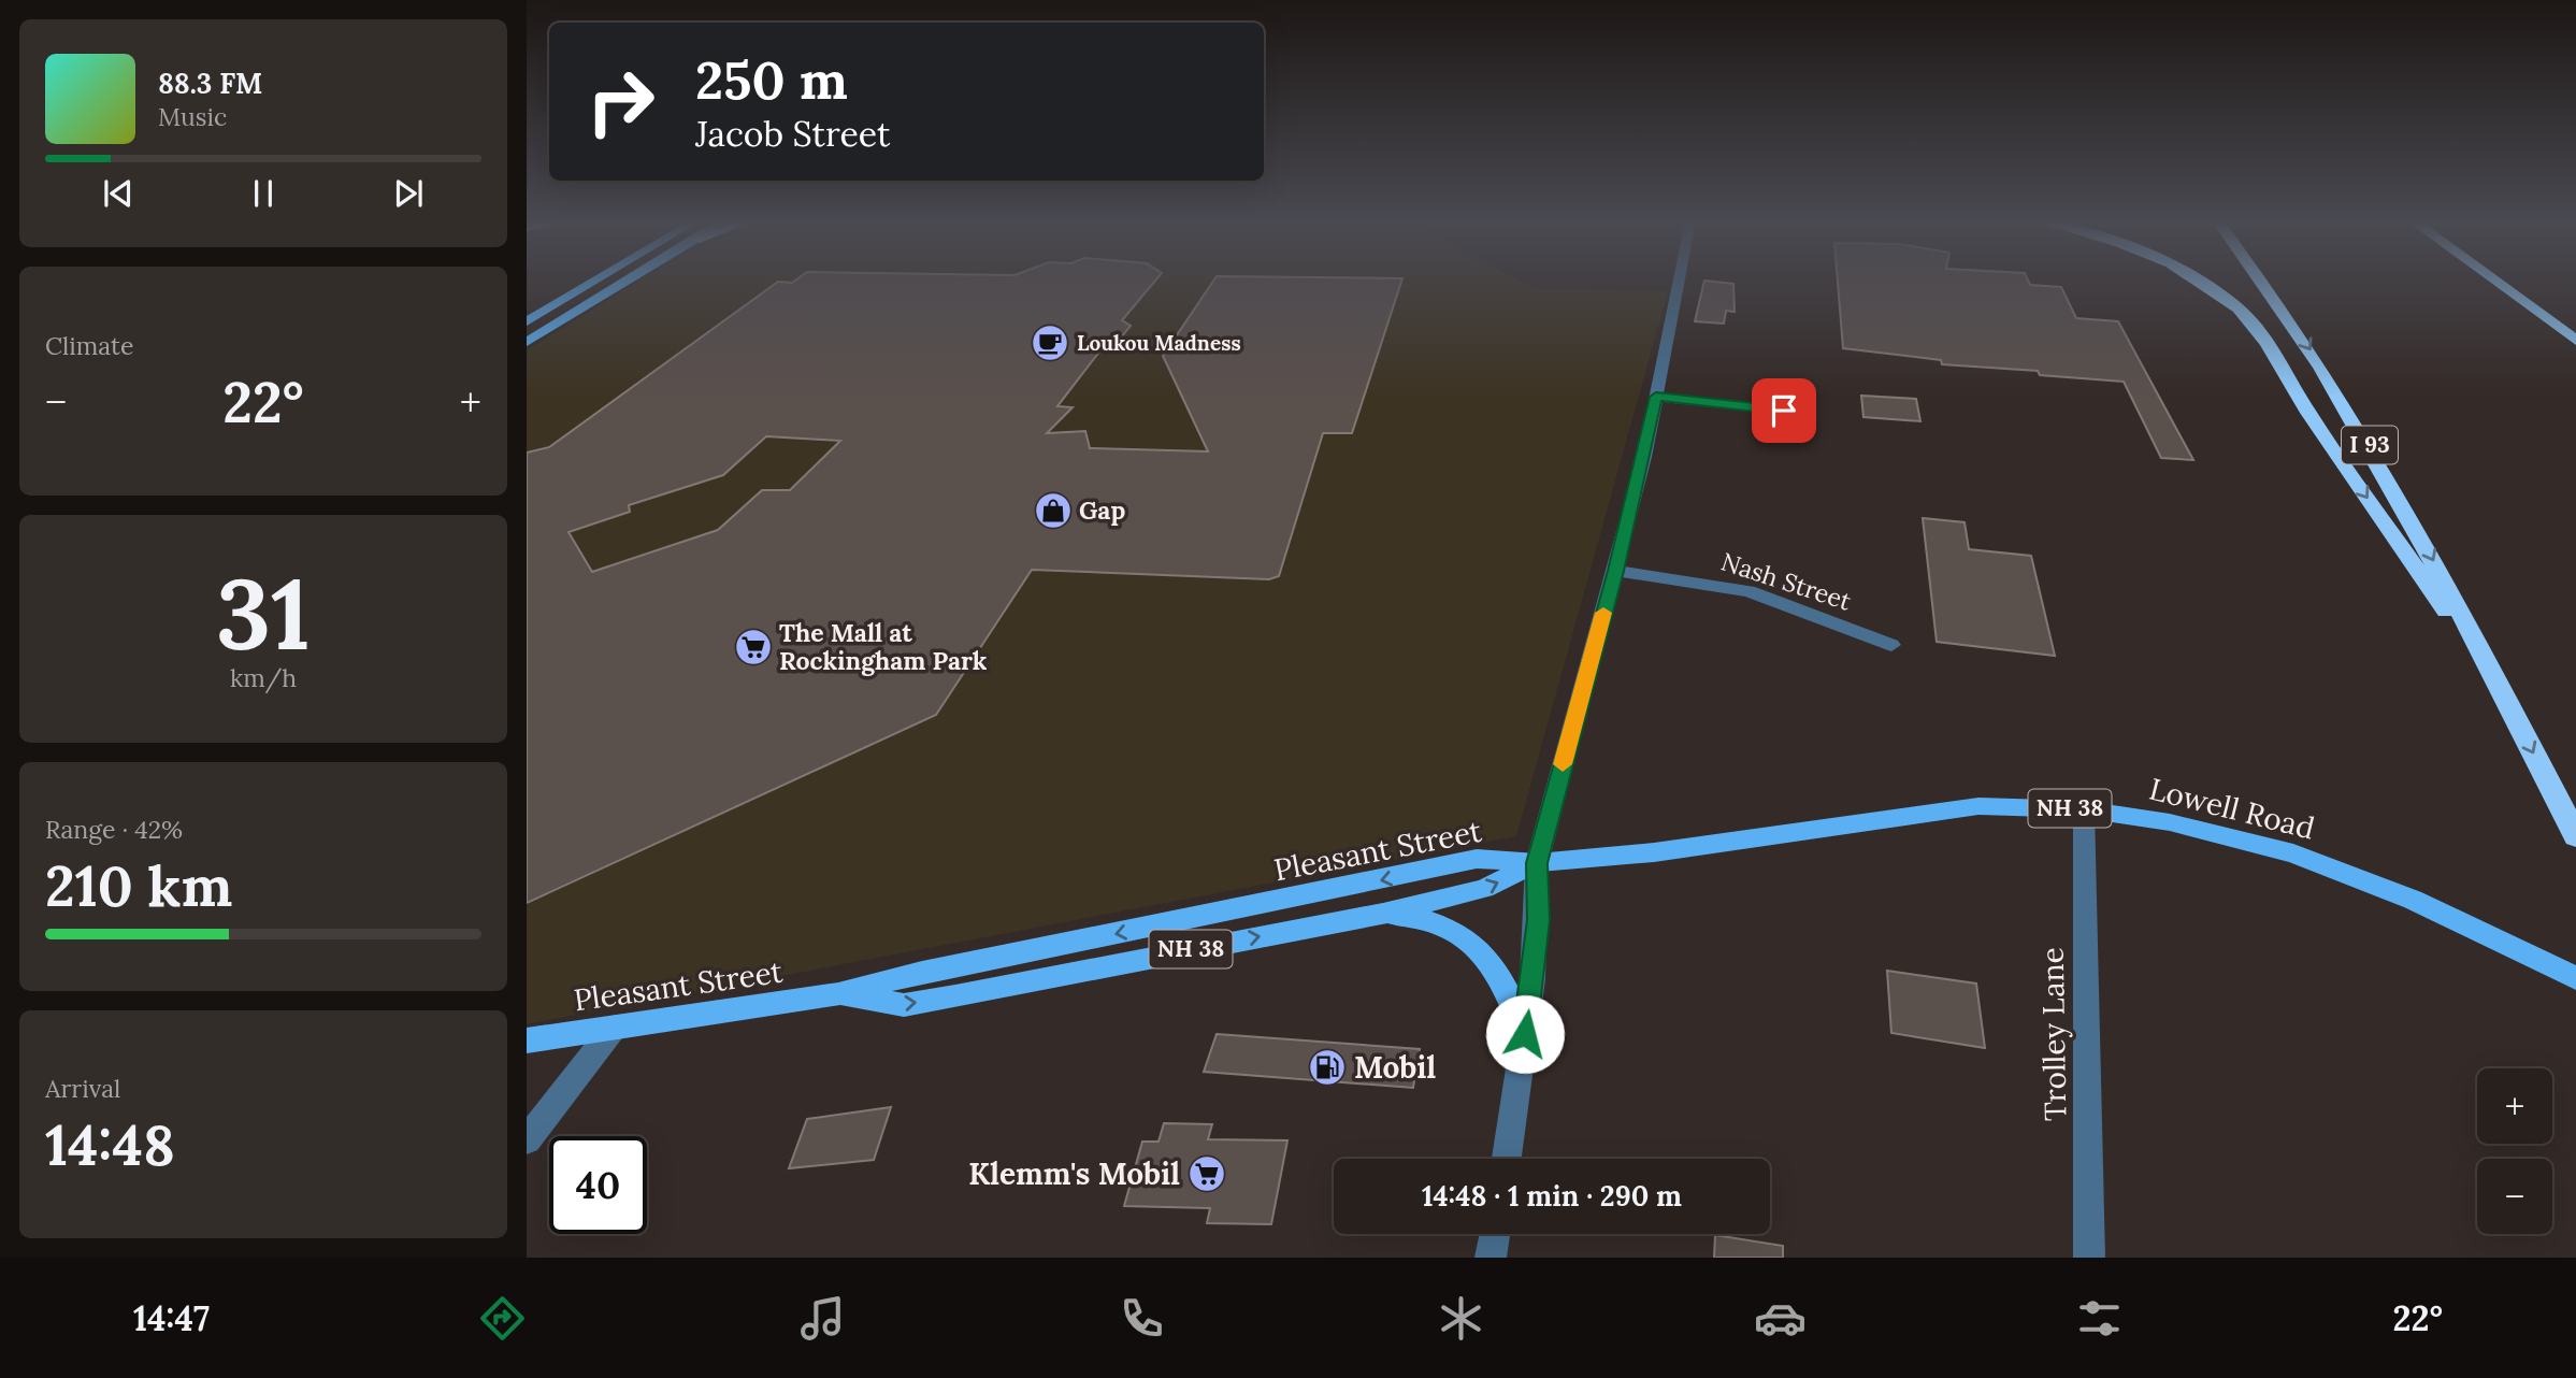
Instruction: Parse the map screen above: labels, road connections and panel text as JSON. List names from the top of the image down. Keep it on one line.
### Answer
{"streets":{"highway":["I 93"],"main road":["NH 38","Lowell Road","Pleasant Street"],"street":["Nash Street","Trolley Lane"]},"crossings":[["Lowell Road","Pleasant Street"],["Lowell Road","Trolley Lane"]],"places":{"cafe":["Loukou Madness"],"shop":["Gap"],"supermarket":["The Mall at Rockingham Park","Klemm's Mobil"],"fuel station":["Mobil"]},"page":{"turn":["250 m","Jacob Street"],"song":["88.3 FM","Music"],"tile":["Climate",["31","km/h"],["Range · 42%","210 km"],["Arrival","14:48"]],"heat":["−","22°","+"],"map_buttons":["+","−"],"limit":"40","trip":"14:48 · 1 min · 290 m","tabs":["14:47","22°"]}}
